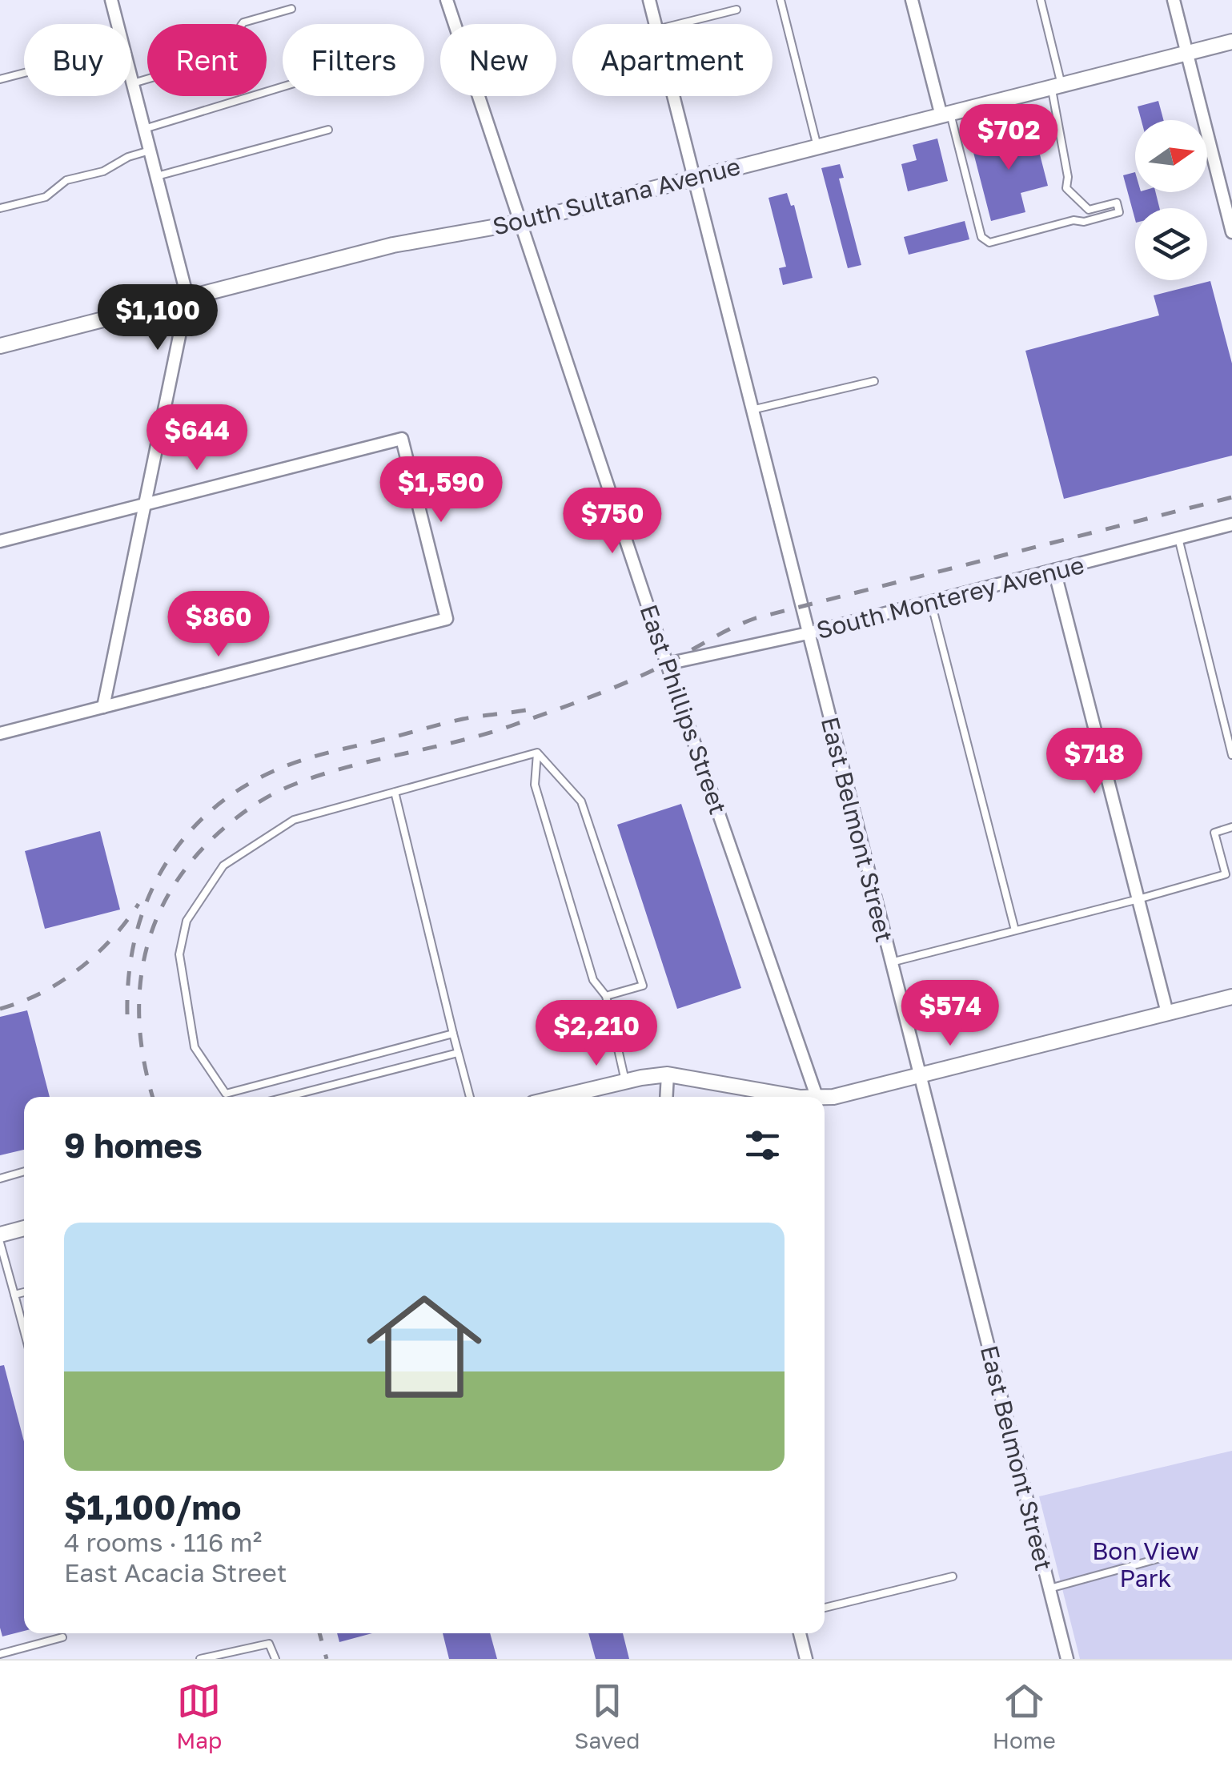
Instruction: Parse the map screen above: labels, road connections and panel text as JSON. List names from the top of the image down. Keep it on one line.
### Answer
{"streets":{"street":["South Sultana Avenue","South Monterey Avenue","East Phillips Street","East Belmont Street"]},"crossings":[["South Sultana Avenue","East Phillips Street"],["South Sultana Avenue","East Belmont Street"],["South Monterey Avenue","East Phillips Street"],["South Monterey Avenue","East Belmont Street"]],"parks":["Bon View Park"],"north":"right","page":{"chip":["Buy","Rent","Filters","New","Apartment"],"price":["$702","$1,100","$644","$1,590","$750","$860","$718","$574","$2,210"],"heading":"9 homes","list":[{"name":"$1,100/mo","note":"4 rooms · 116 m² · East Acacia Street"}],"tabs":["Map","Saved","Home"]}}
